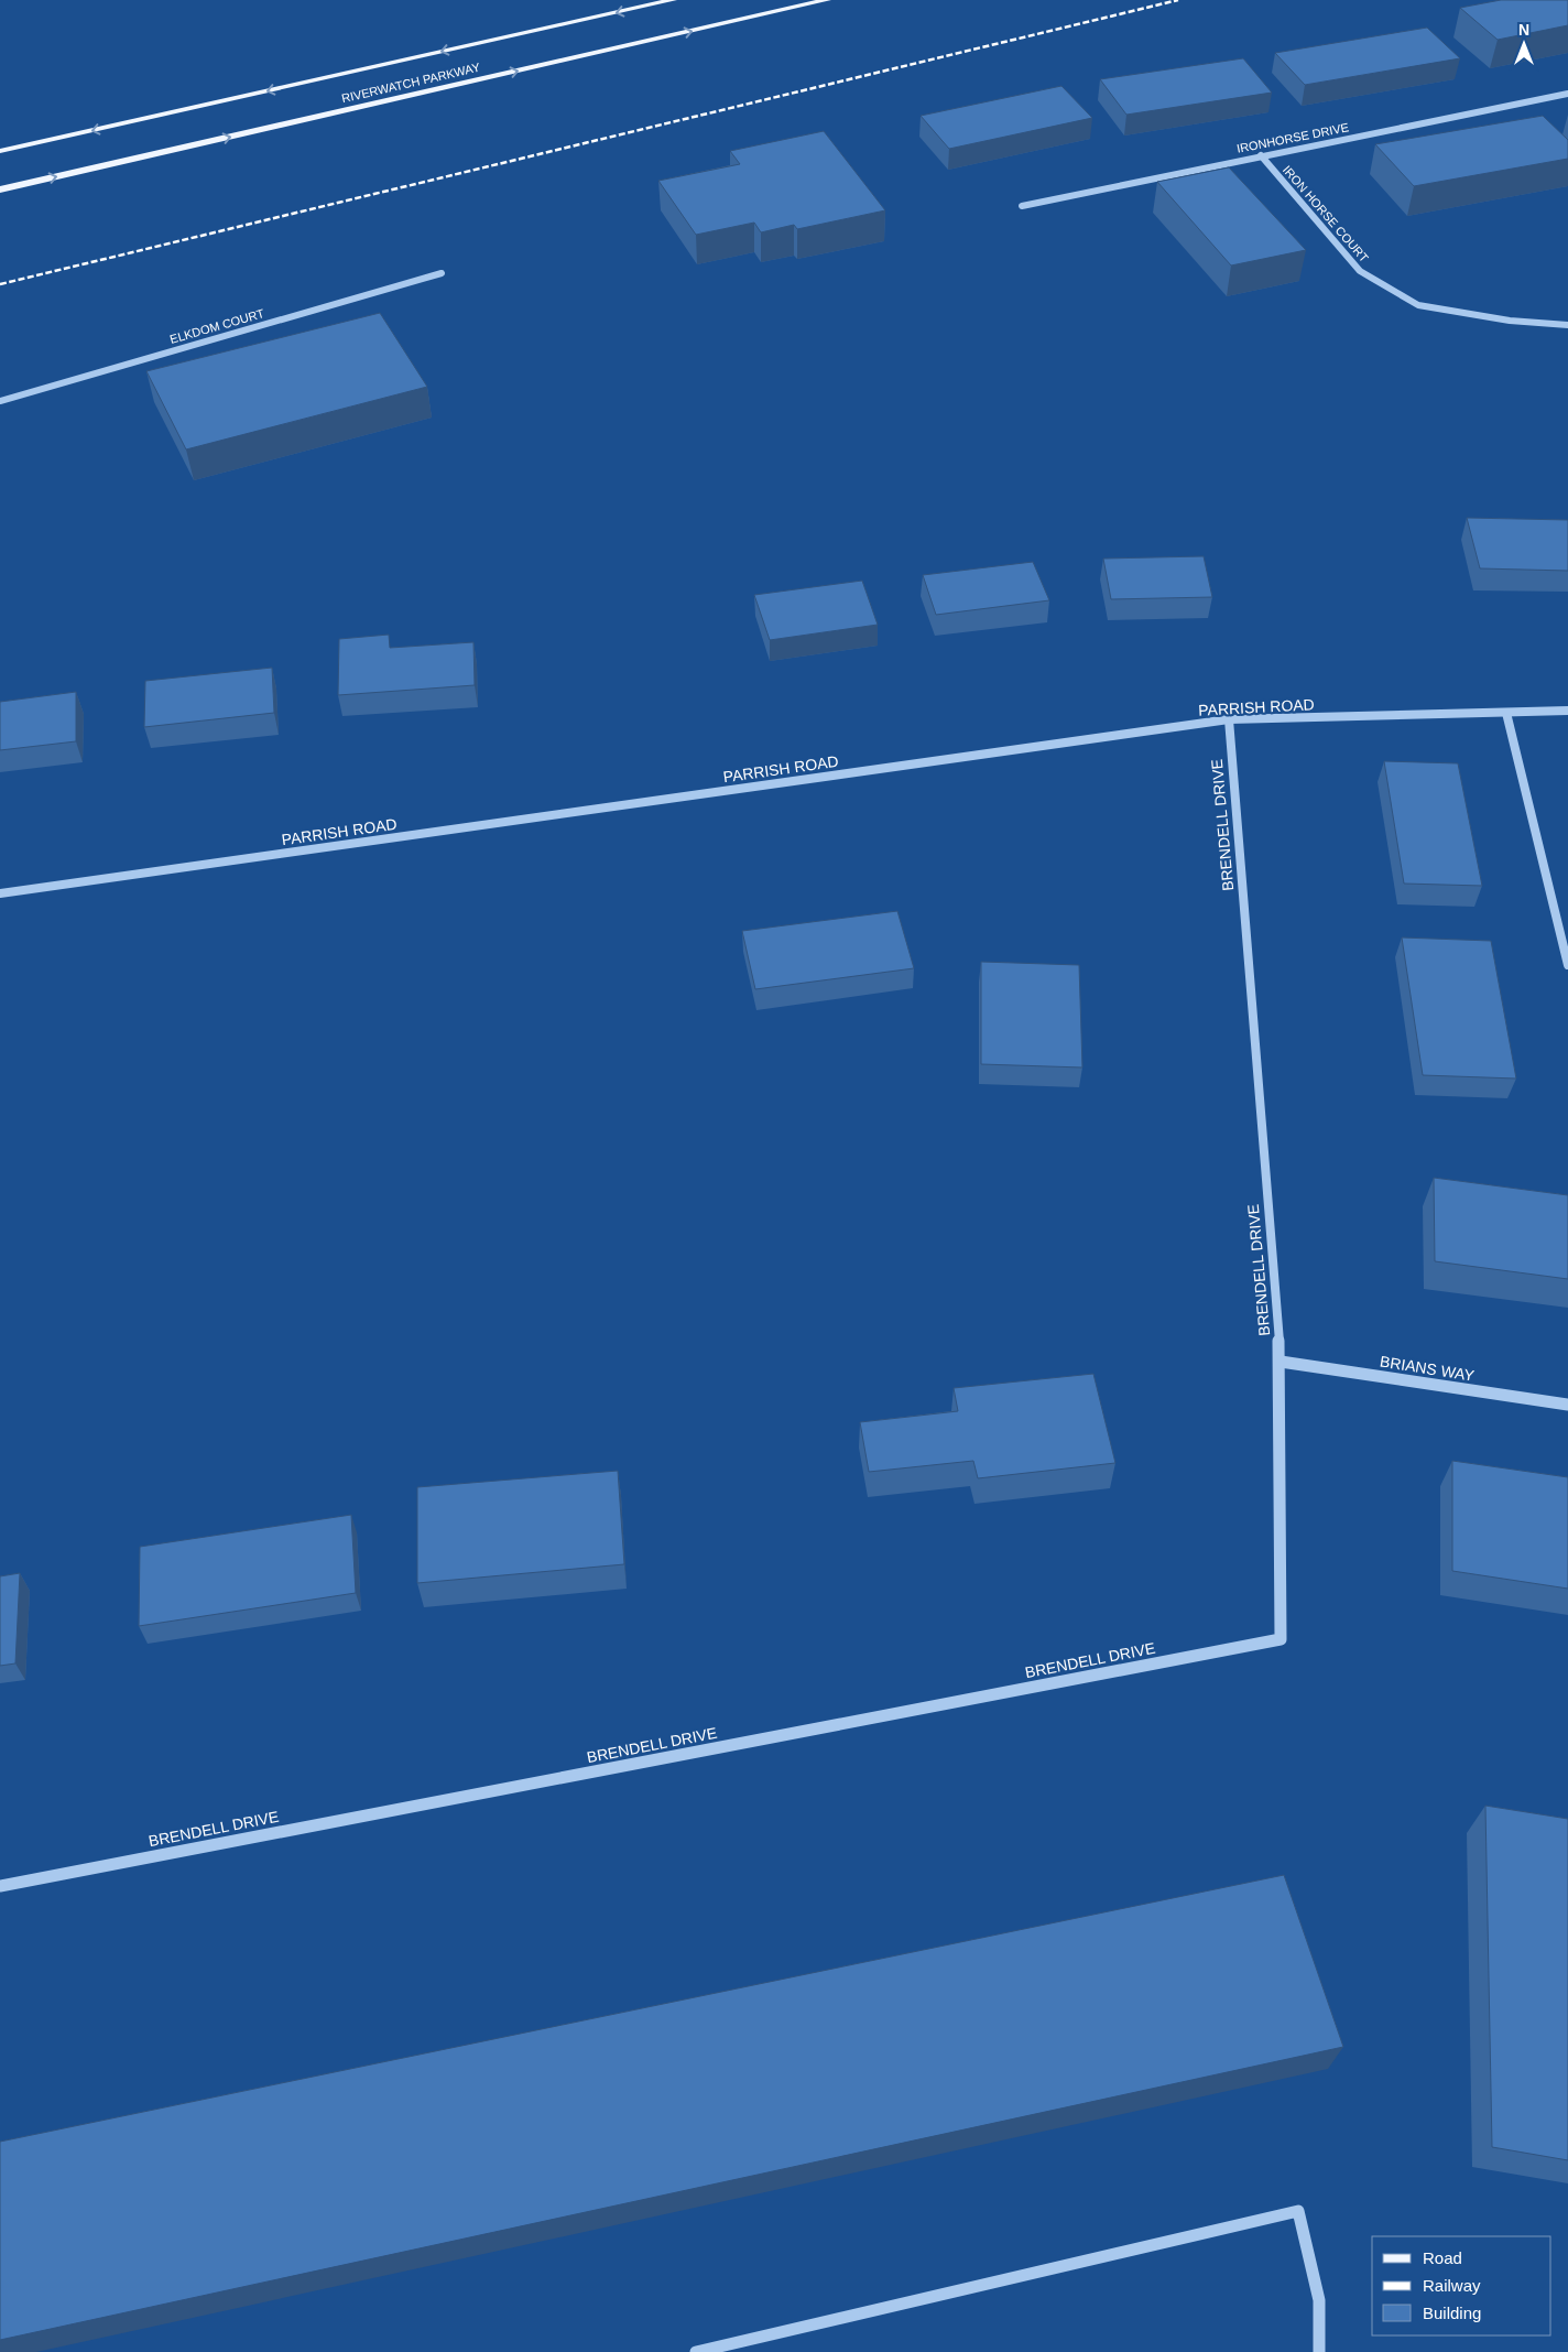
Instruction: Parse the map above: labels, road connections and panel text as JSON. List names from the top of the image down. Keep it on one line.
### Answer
{"streets":{"main road":["RIVERWATCH PARKWAY"],"street":["IRONHORSE DRIVE","IRON HORSE COURT","ELKDOM COURT","PARRISH ROAD","BRENDELL DRIVE","BRIANS WAY"]},"crossings":[["IRONHORSE DRIVE","IRON HORSE COURT"],["PARRISH ROAD","BRENDELL DRIVE"],["BRENDELL DRIVE","BRIANS WAY"]],"legend":["Road","Railway","Building"],"north":"top"}
